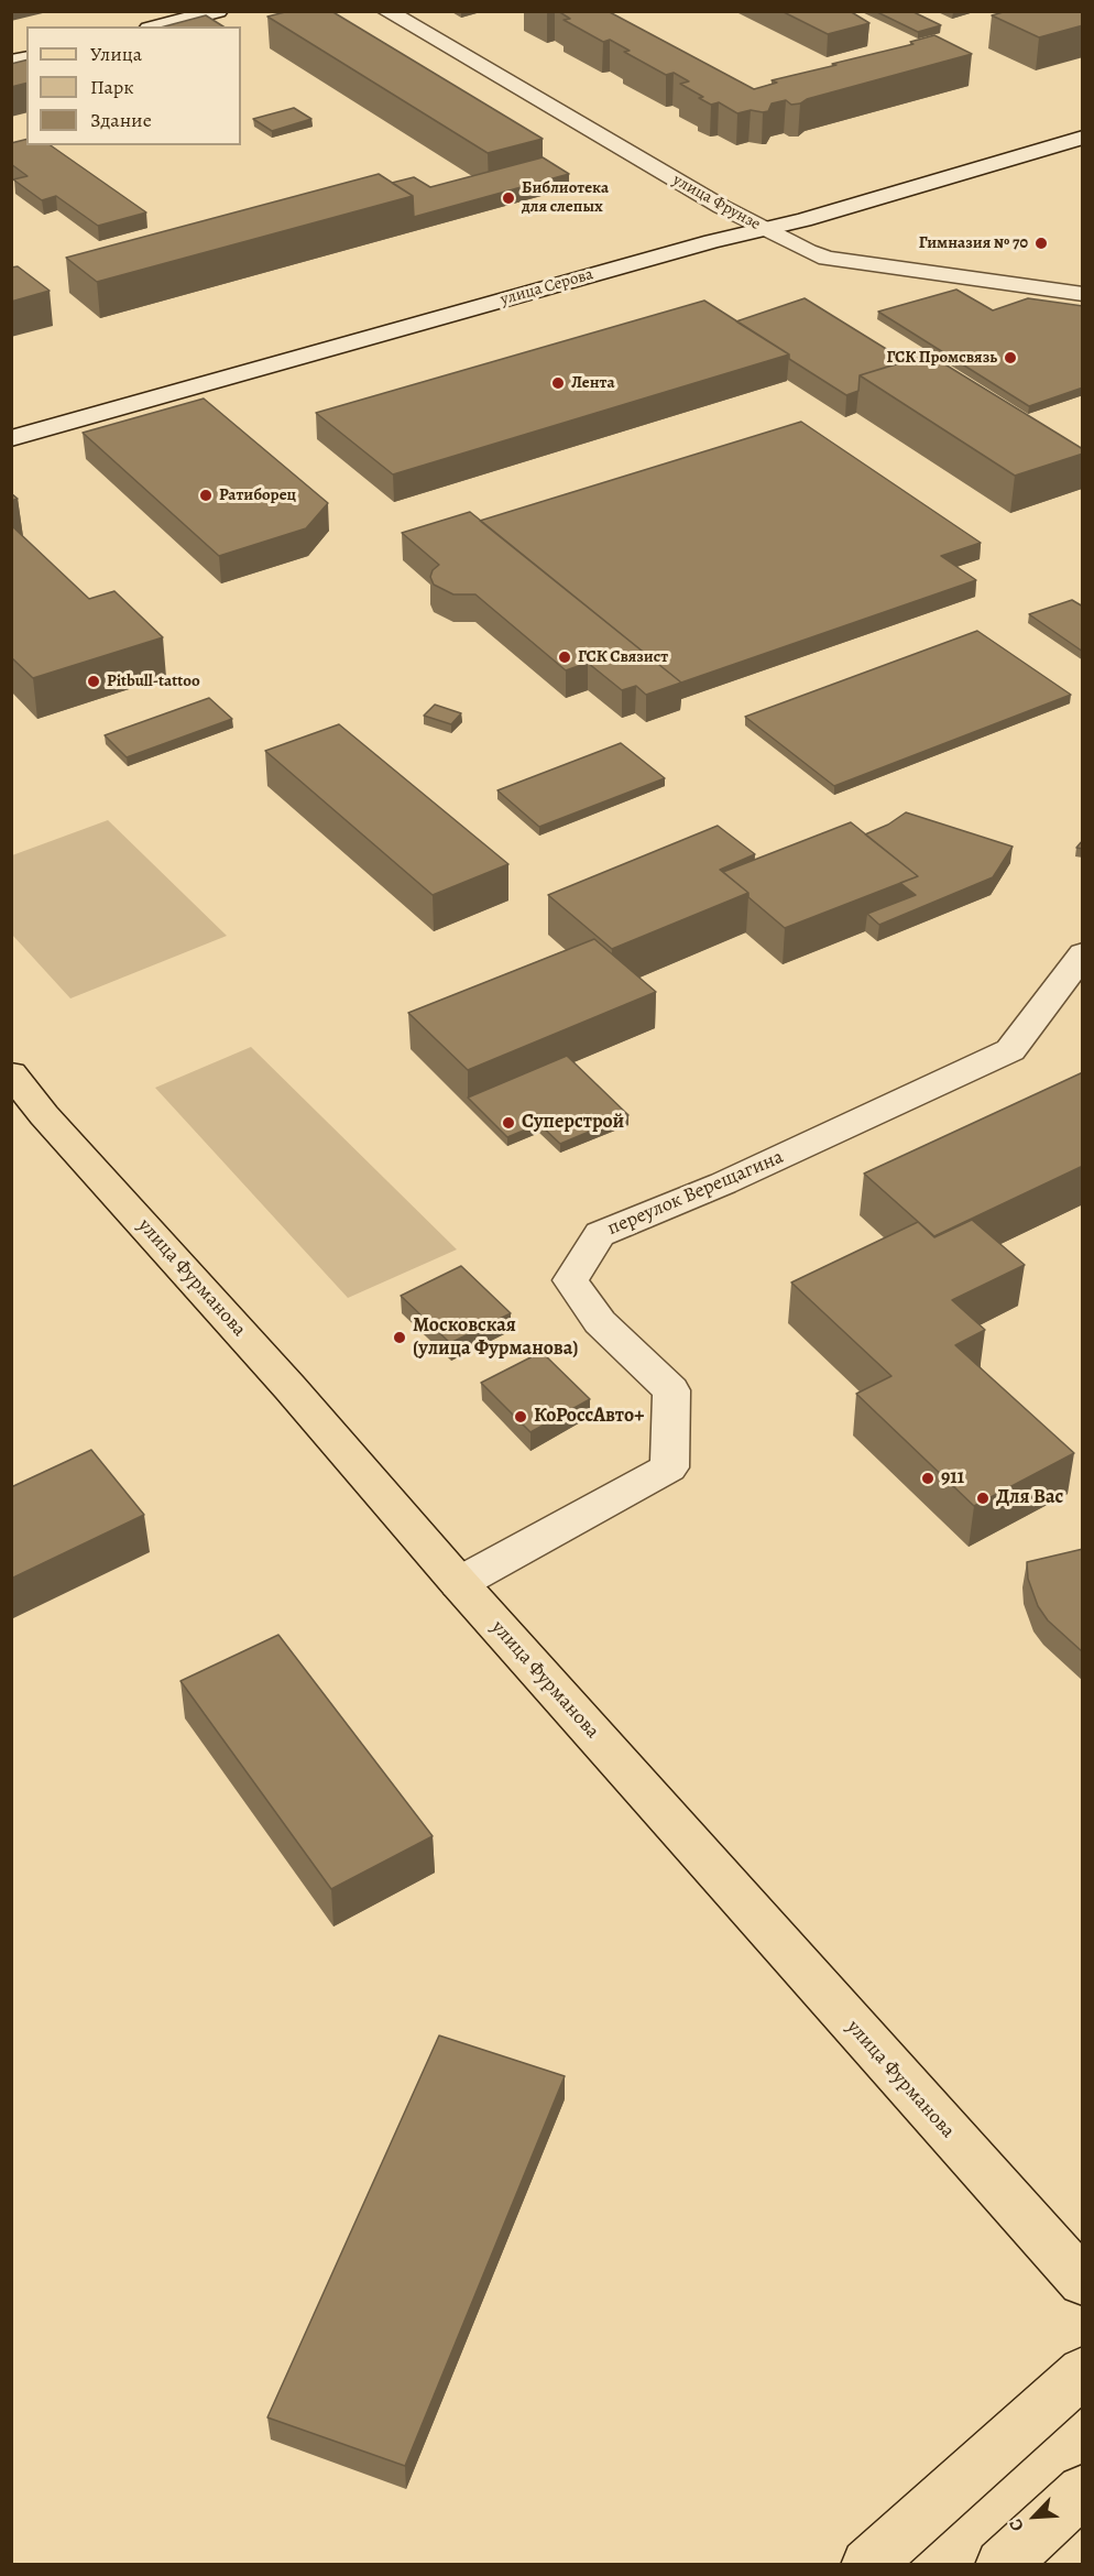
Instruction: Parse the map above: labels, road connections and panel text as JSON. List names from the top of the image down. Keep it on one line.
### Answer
{"streets":{"main road":["улица Фурманова"],"street":["улица Фрунзе","улица Серова","переулок Верещагина"]},"crossings":[["улица Фрунзе","улица Серова"],["переулок Верещагина","улица Фурманова"]],"places":["Библиотека для слепых","Гимназия № 70","ГСК Промсвязь","Лента","Ратиборец","ГСК Связист","Pitbull-tattoo","Суперстрой","Московская (улица Фурманова)","КоРоссАвто+","911","Для Вас"],"legend":["Улица","Парк","Здание"],"north":"bottom left"}
